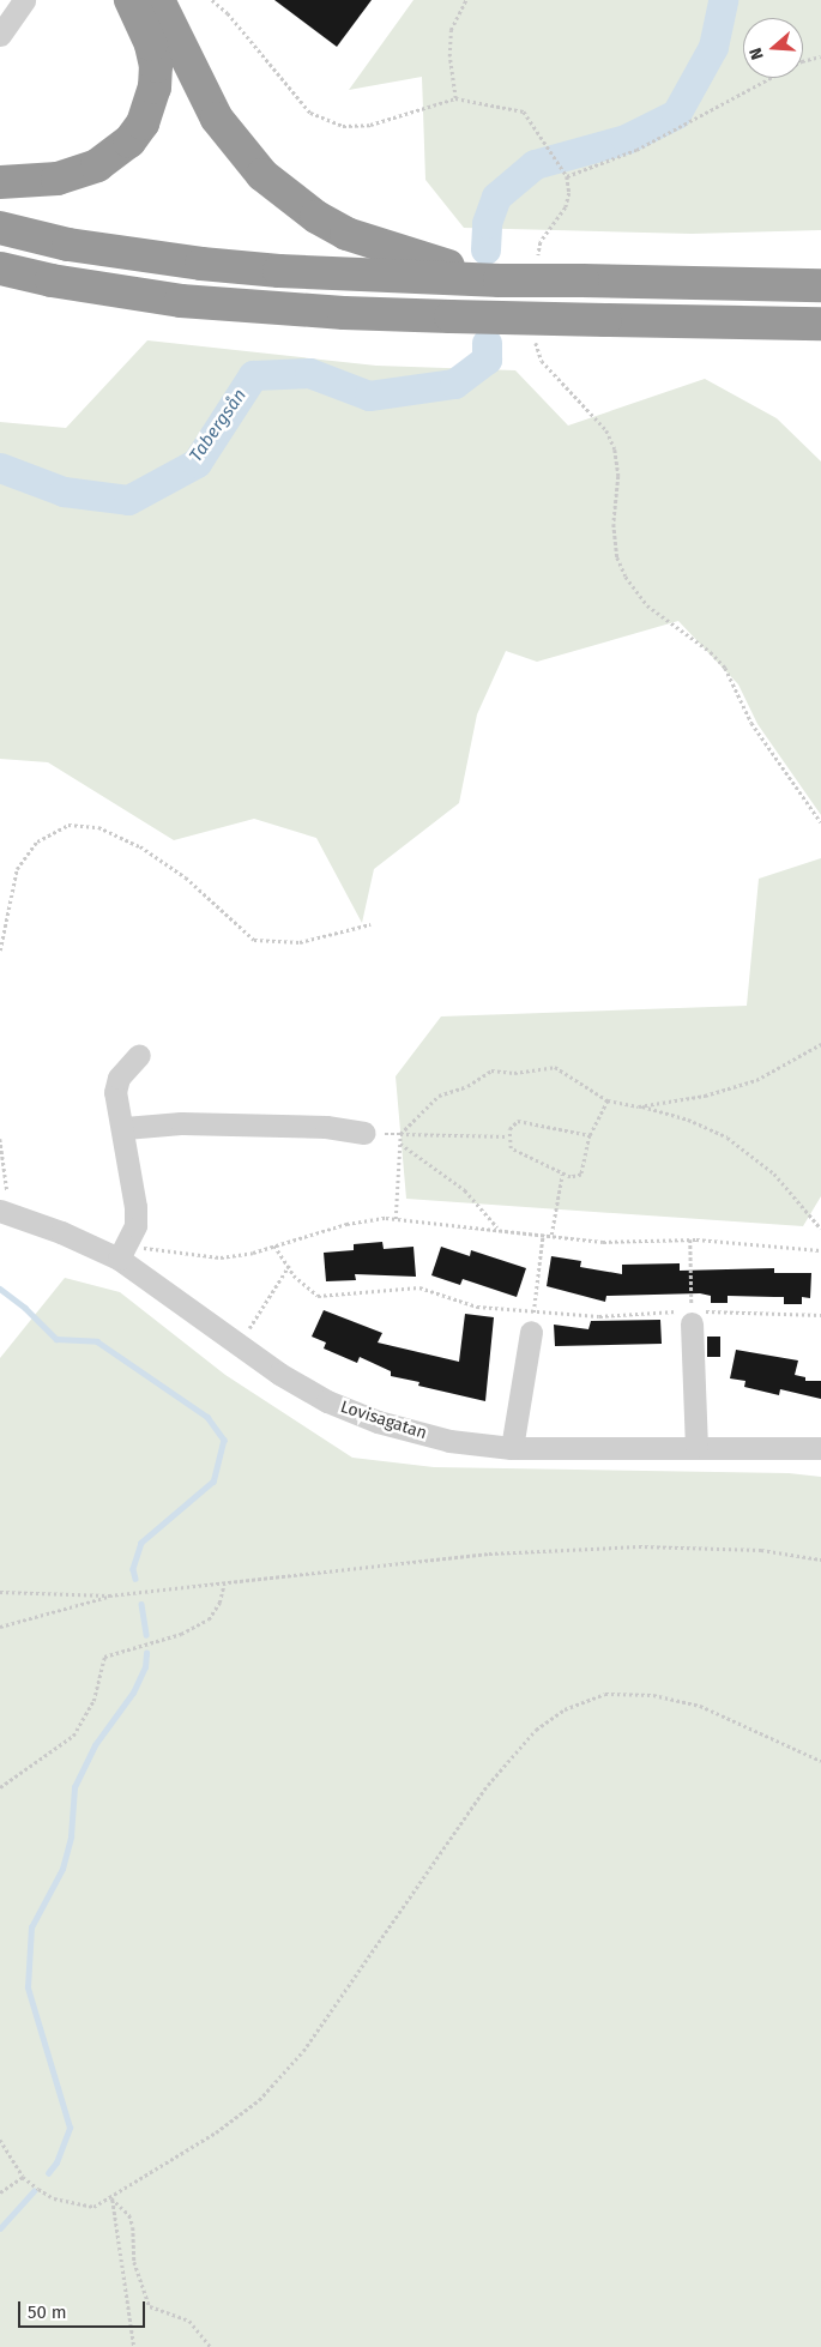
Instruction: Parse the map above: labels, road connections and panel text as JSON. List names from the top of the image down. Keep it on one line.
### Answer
{"streets":{"street":["Lovisagatan"]},"water":["Tabergsån"],"scale_bar":"50 m","north":"left"}
